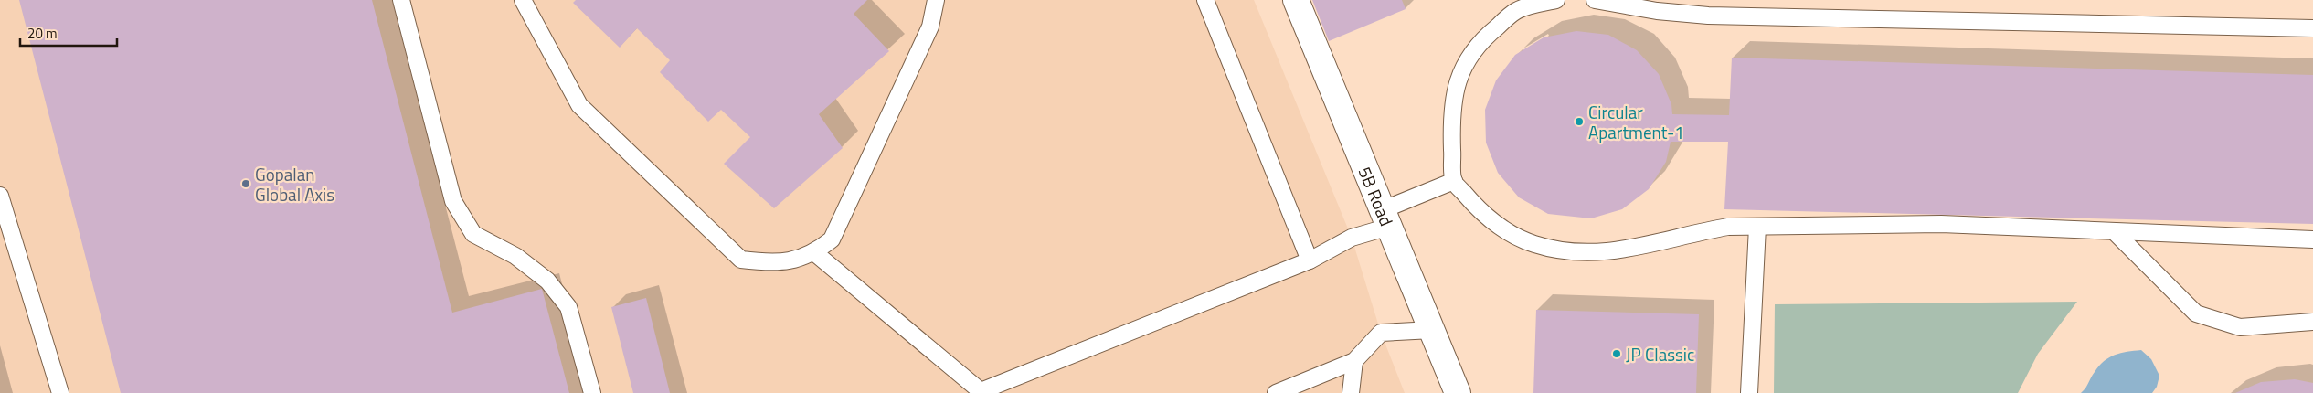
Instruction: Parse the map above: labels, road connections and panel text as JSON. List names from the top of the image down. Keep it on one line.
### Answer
{"streets":{"street":["5B Road"]},"places":["Circular Apartment-1","Gopalan Global Axis","JP Classic"],"scale_bar":"20 m"}
